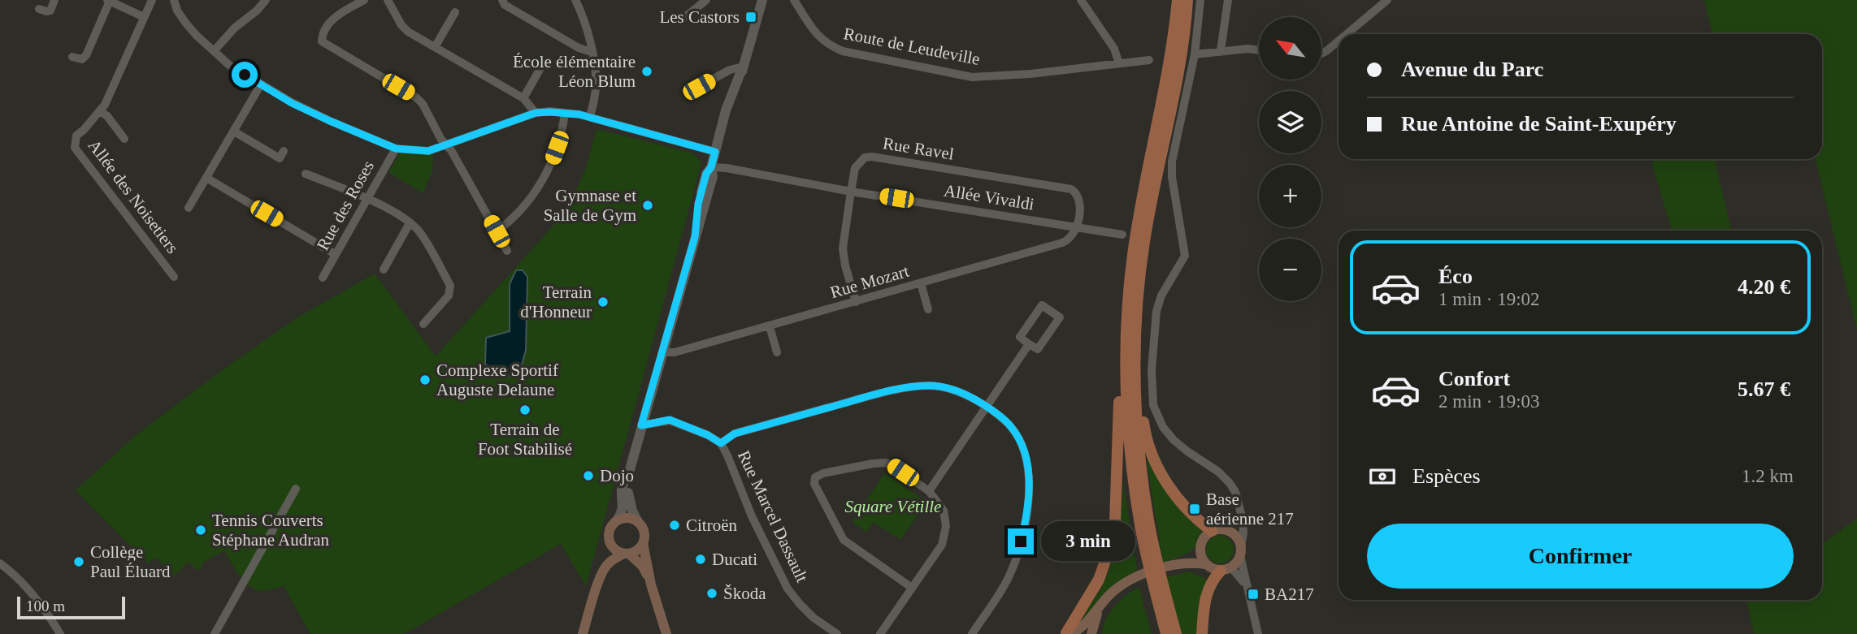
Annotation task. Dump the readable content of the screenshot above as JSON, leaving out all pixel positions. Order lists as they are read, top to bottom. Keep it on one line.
{"streets":{"street":["Route de Leudeville","Rue Ravel","Allée des Noisetiers","Allée Vivaldi","Rue des Roses","Rue Mozart","Rue Marcel Dassault"]},"crossings":[["Rue Ravel","Allée Vivaldi"],["Rue Ravel","Rue Mozart"],["Allée Vivaldi","Rue Mozart"]],"parks":["Square Vétille"],"places":{"transit":["Les Castors","Base aérienne 217","BA217"],"other":["École élémentaire Léon Blum","Gymnase et Salle de Gym","Terrain d'Honneur","Complexe Sportif Auguste Delaune","Terrain de Foot Stabilisé","Dojo","Citroën","Tennis Couverts Stéphane Audran","Ducati","Collège Paul Éluard","Škoda"]},"scale_bar":"100 m","north":"top left","page":{"map_buttons":["+","−"],"banner":["Avenue du Parc","Rue Antoine de Saint-Exupéry"],"list":[{"name":"Éco","note":"1 min · 19:02","value":"4.20 €"},{"name":"Confort","note":"2 min · 19:03","value":"5.67 €"}],"pay":["Espèces","1.2 km"],"buttons":"Confirmer","bubble":"3 min","scale":"100 m"}}
